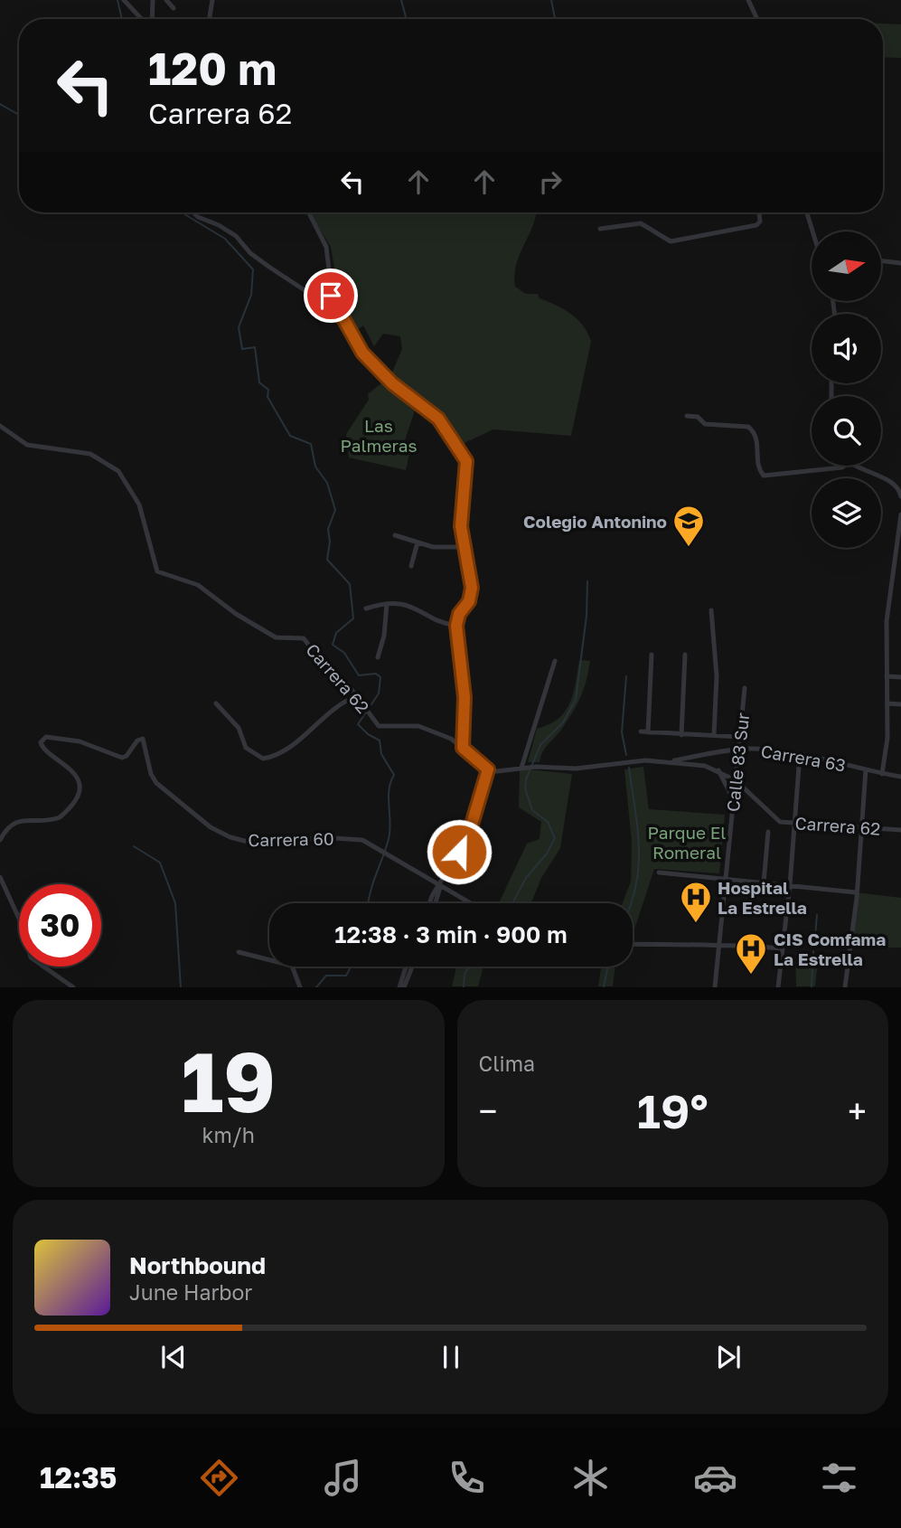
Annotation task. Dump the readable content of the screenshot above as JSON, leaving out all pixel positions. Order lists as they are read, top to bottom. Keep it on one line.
{"streets":{"street":["Carrera 62","Carrera 63","Calle 83 Sur","Carrera 60"]},"crossings":[["Carrera 62","Carrera 63"],["Carrera 62","Calle 83 Sur"],["Carrera 63","Calle 83 Sur"]],"parks":["Las Palmeras","Parque El Romeral"],"places":{"school or university":["Colegio Antonino"],"hospital":["Hospital La Estrella","CIS Comfama La Estrella"]},"north":"right","page":{"turn":["120 m","Carrera 62"],"limit":"30","trip":"12:38 · 3 min · 900 m","tile":[["19","km/h"],"Clima"],"heat":["−","19°","+"],"song":["Northbound","June Harbor"],"tabs":"12:35"}}
